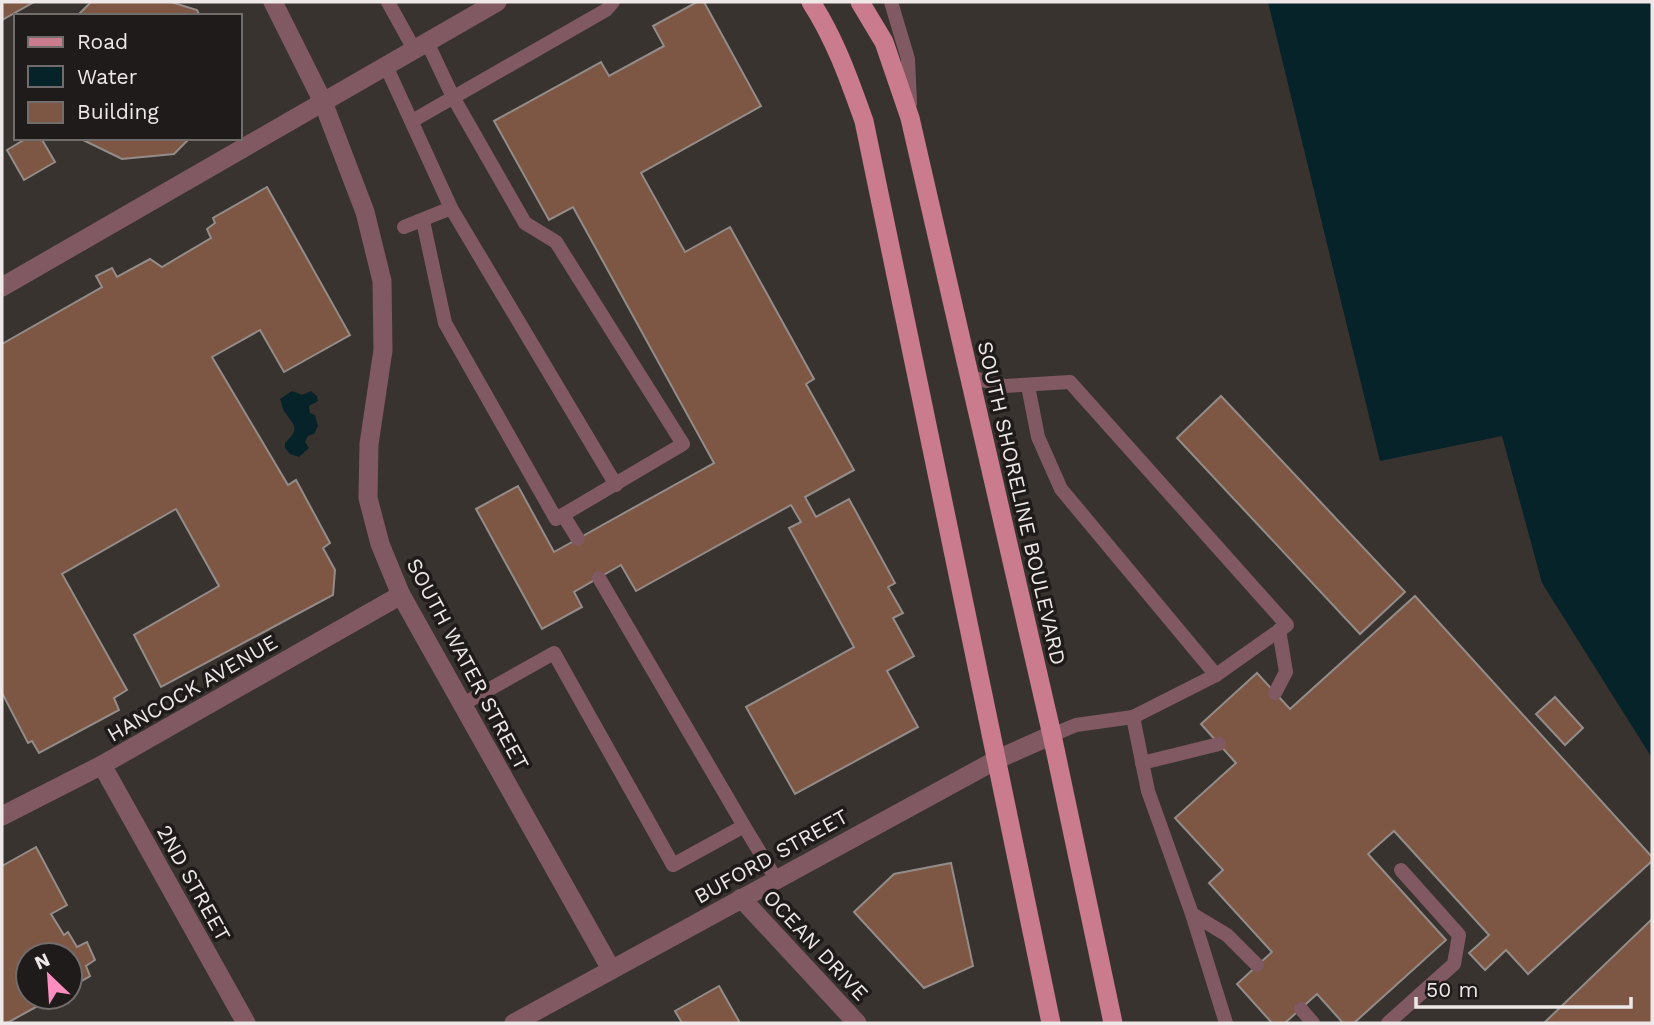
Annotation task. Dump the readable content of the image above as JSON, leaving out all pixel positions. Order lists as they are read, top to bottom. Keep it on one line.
{"streets":{"main road":["SOUTH SHORELINE BOULEVARD"],"street":["SOUTH WATER STREET","HANCOCK AVENUE","BUFORD STREET","2ND STREET","OCEAN DRIVE"]},"crossings":[["SOUTH SHORELINE BOULEVARD","BUFORD STREET"],["SOUTH WATER STREET","HANCOCK AVENUE"],["SOUTH WATER STREET","BUFORD STREET"],["HANCOCK AVENUE","2ND STREET"],["BUFORD STREET","OCEAN DRIVE"]],"legend":["Road","Water","Building"],"scale_bar":"50 m","north":"top left"}
